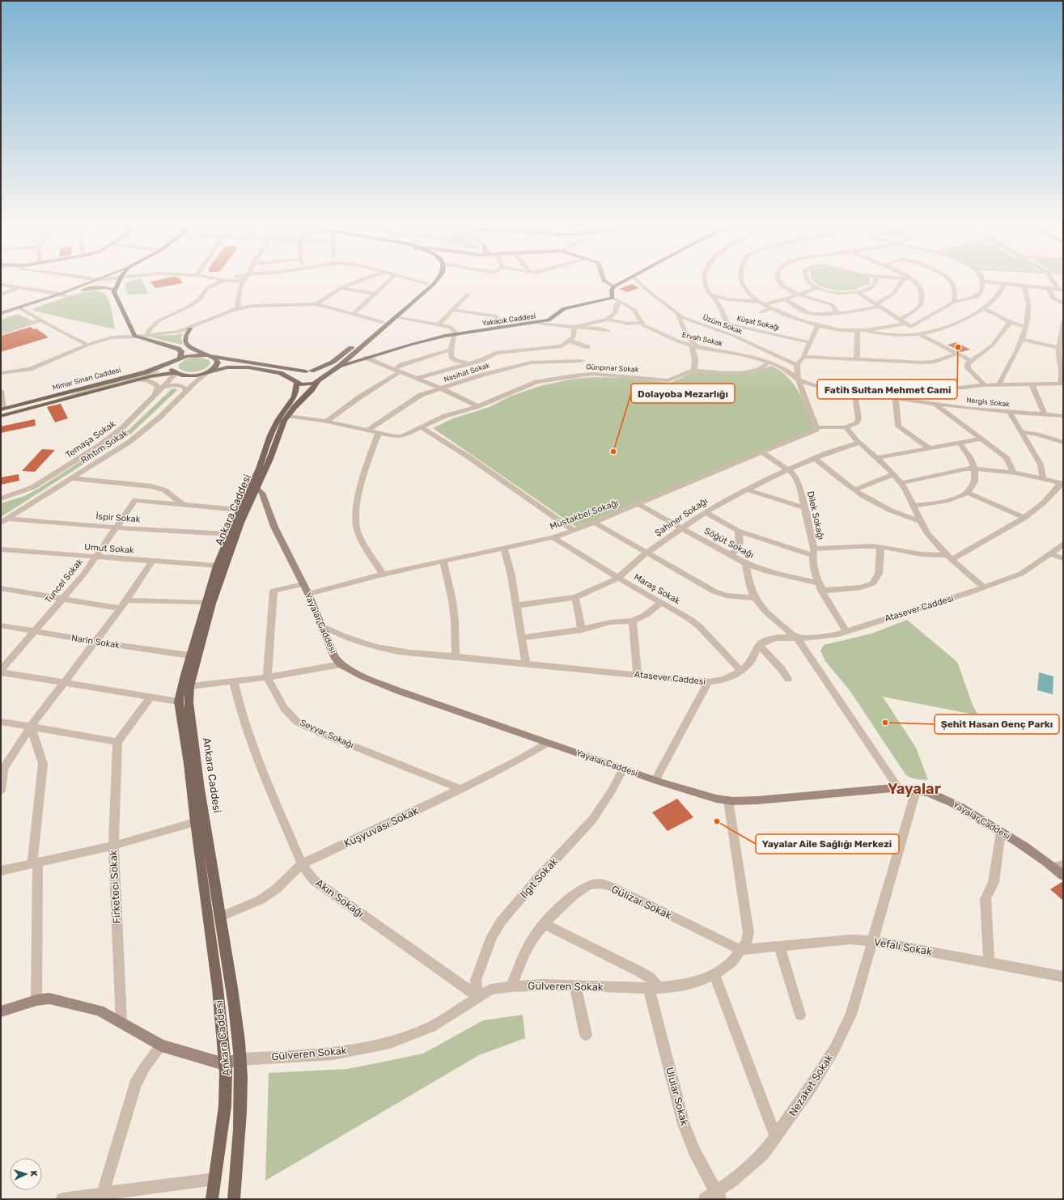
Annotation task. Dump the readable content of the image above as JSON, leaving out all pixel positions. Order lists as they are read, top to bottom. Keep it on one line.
{"streets":{"main road":["Yakacık Caddesi","Mimar Sinan Caddesi","Ankara Caddesi"],"street":["Küşat Sokağı","Üzüm Sokak","Ervah Sokak","Günpınar Sokak","Nasihat Sokak","Nergis Sokak","Temaşa Sokak","Rıhtım Sokak","Müstakbel Sokağı","Dilek Sokağı","Şahiner Sokağı","İspir Sokak","Söğüt Sokağı","Umut Sokak","Tuncel Sokak","Maraş Sokak","Atasever Caddesi","Yayalar Caddesi","Narin Sokak","Seyyar Sokağı","Kuşyuvası Sokak","Ilgıt Sokak","Firketeci Sokak","Akın Sokağı","Gülizar Sokak","Vefalı Sokak","Gülveren Sokak","Nezaket Sokak","Ulular Sokak"]},"crossings":[["Yakacık Caddesi","Ervah Sokak"],["Yakacık Caddesi","Ankara Caddesi"],["Ervah Sokak","Günpınar Sokak"],["Ervah Sokak","Nergis Sokak"],["Günpınar Sokak","Nasihat Sokak"],["Günpınar Sokak","Ankara Caddesi"],["Mimar Sinan Caddesi","Temaşa Sokak"],["Mimar Sinan Caddesi","Rıhtım Sokak"],["Rıhtım Sokak","İspir Sokak"],["Ankara Caddesi","İspir Sokak"],["Ankara Caddesi","Umut Sokak"],["Ankara Caddesi","Yayalar Caddesi"],["Ankara Caddesi","Narin Sokak"],["Ankara Caddesi","Kuşyuvası Sokak"],["Ankara Caddesi","Gülveren Sokak"],["Müstakbel Sokağı","Dilek Sokağı"],["Müstakbel Sokağı","Söğüt Sokağı"],["Müstakbel Sokağı","Maraş Sokak"],["Müstakbel Sokağı","Yayalar Caddesi"],["Dilek Sokağı","Şahiner Sokağı"],["Dilek Sokağı","Söğüt Sokağı"],["Dilek Sokağı","Atasever Caddesi"],["Şahiner Sokağı","Söğüt Sokağı"],["Şahiner Sokağı","Maraş Sokak"],["İspir Sokak","Tuncel Sokak"],["Umut Sokak","Tuncel Sokak"],["Tuncel Sokak","Narin Sokak"],["Maraş Sokak","Atasever Caddesi"],["Atasever Caddesi","Yayalar Caddesi"],["Yayalar Caddesi","Kuşyuvası Sokak"],["Yayalar Caddesi","Ilgıt Sokak"],["Yayalar Caddesi","Gülveren Sokak"],["Yayalar Caddesi","Nezaket Sokak"],["Seyyar Sokağı","Kuşyuvası Sokak"],["Kuşyuvası Sokak","Akın Sokağı"],["Ilgıt Sokak","Akın Sokağı"],["Ilgıt Sokak","Gülveren Sokak"],["Akın Sokağı","Gülveren Sokak"],["Gülizar Sokak","Vefalı Sokak"],["Gülizar Sokak","Gülveren Sokak"],["Vefalı Sokak","Gülveren Sokak"],["Vefalı Sokak","Nezaket Sokak"],["Gülveren Sokak","Ulular Sokak"],["Nezaket Sokak","Ulular Sokak"]],"districts":["Yayalar"],"places":["Fatih Sultan Mehmet Cami","Dolayoba Mezarlığı","Şehit Hasan Genç Parkı","Yayalar Aile Sağlığı Merkezi"],"north":"right"}
